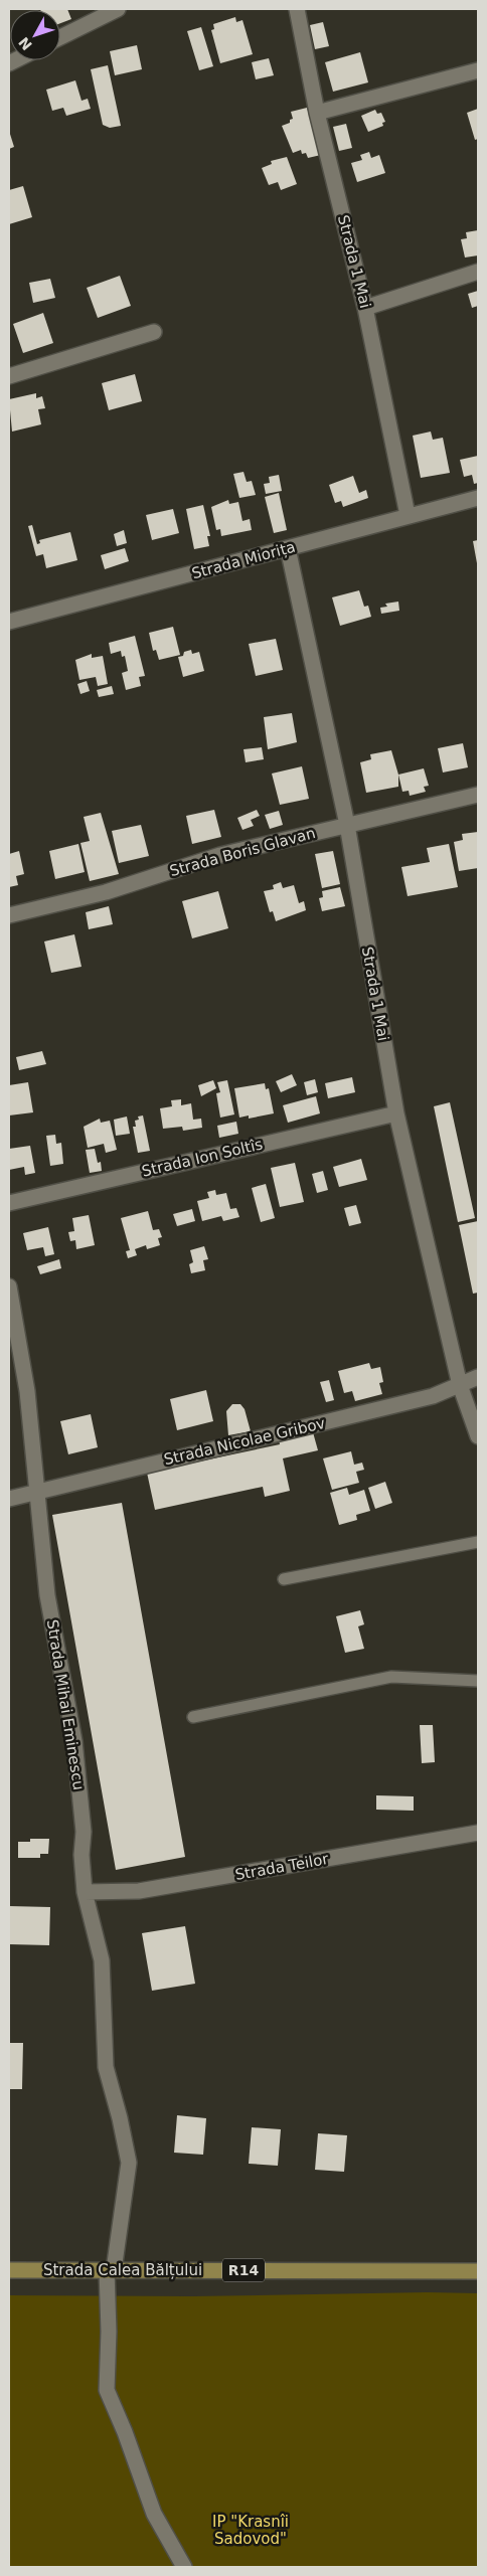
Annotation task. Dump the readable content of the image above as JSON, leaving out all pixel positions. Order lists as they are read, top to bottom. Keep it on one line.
{"streets":{"main road":["Strada Calea Bălțului","R14"],"street":["Strada 1 Mai","Strada Miorița","Strada Boris Glavan","Strada Ion Soltîs","Strada Nicolae Gribov","Strada Mihai Eminescu","Strada Teilor"]},"crossings":[["Strada 1 Mai","Strada Miorița"],["Strada 1 Mai","Strada Boris Glavan"],["Strada 1 Mai","Strada Ion Soltîs"],["Strada 1 Mai","Strada Nicolae Gribov"],["Strada Nicolae Gribov","Strada Mihai Eminescu"],["Strada Mihai Eminescu","Strada Teilor"],["Strada Mihai Eminescu","Strada Calea Bălțului"]],"parks":["IP \"Krasnîi Sadovod\""],"north":"bottom left"}
